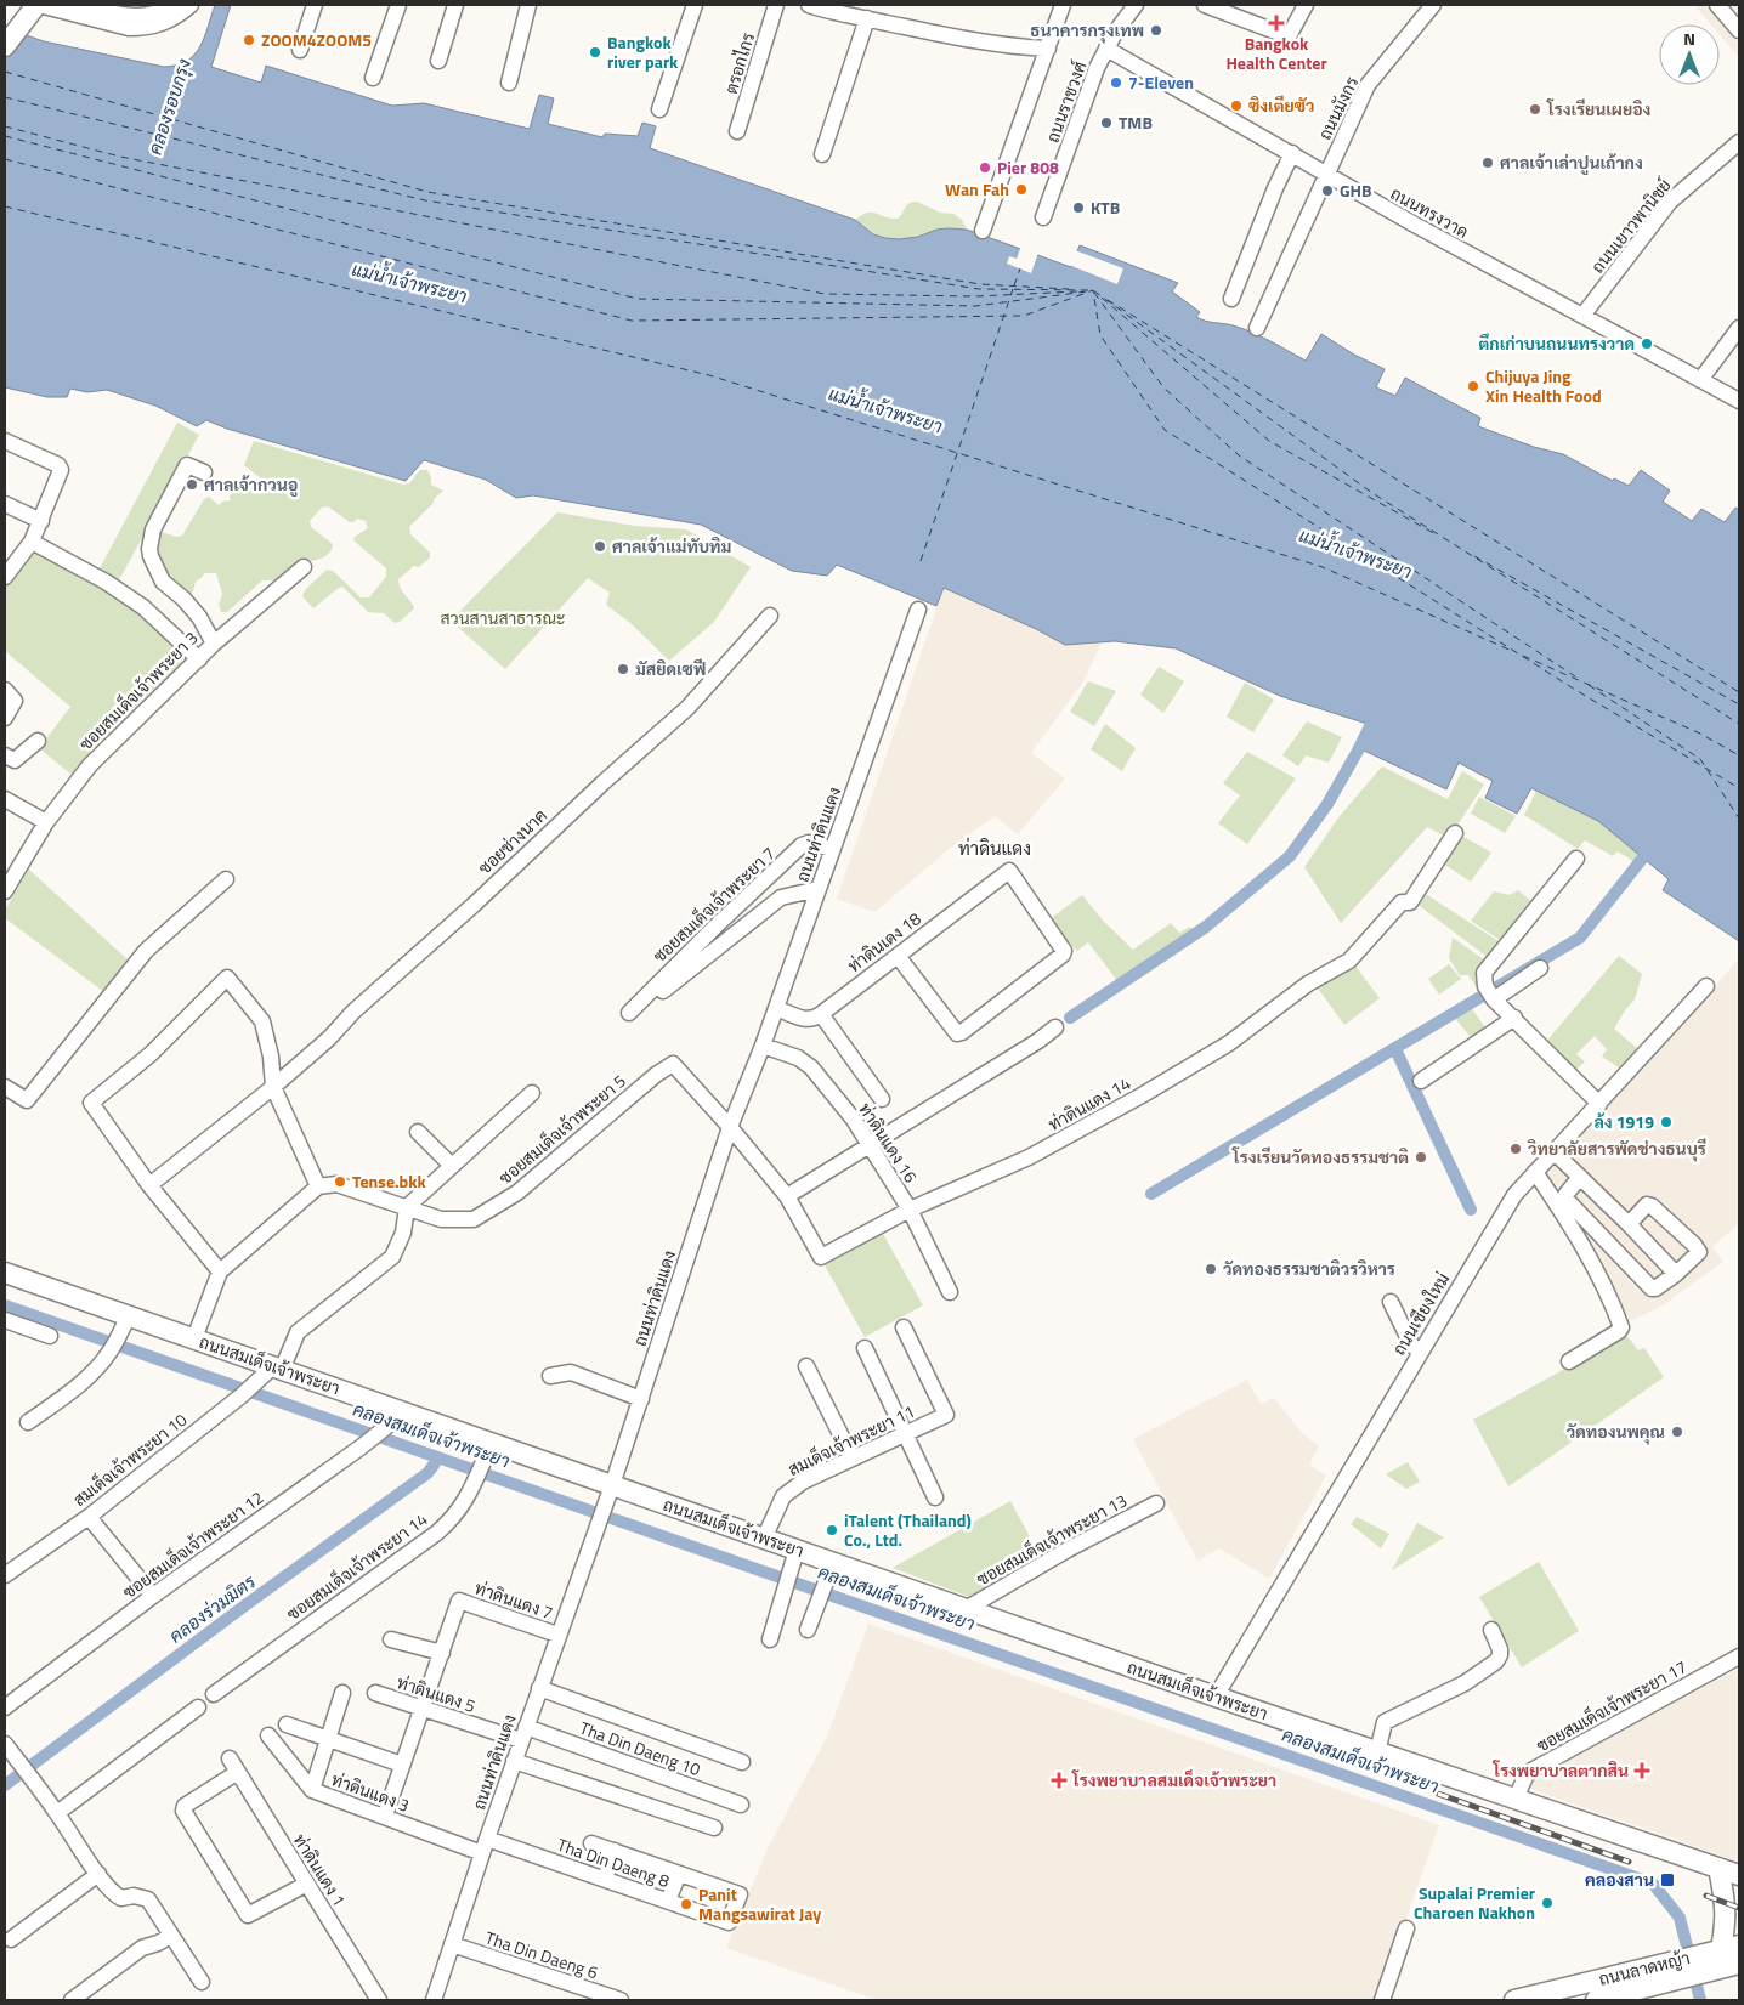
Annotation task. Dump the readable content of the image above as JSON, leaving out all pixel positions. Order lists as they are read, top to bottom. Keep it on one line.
{"streets":{"main road":["ถนนสมเด็จเจ้าพระยา","ถนนลาดหญ้า"],"street":["ตรอกไกร","ถนนราชวงศ์","ถนนมังกร","ถนนทรงวาด","ถนนเยาวพานิชย์","ซอยสมเด็จเจ้าพระยา 3","ถนนท่าดินแดง","ซอยช่างนาค","ซอยสมเด็จเจ้าพระยา 7","ท่าดินเดง 18","ท่าดินแดง 14","ซอยสมเด็จเจ้าพระยา 5","ท่าดินแดง 16","ถนนเชียงใหม่","สมเด็จเจ้าพระยา 11","สมเด็จเจ้าพระยา 10","ซอยสมเด็จเจ้าพระยา 13","ซอยสมเด็จเจ้าพระยา 12","ซอยสมเด็จเจ้าพระยา 14","ท่าดินแดง 7","ท่าดินแดง 5","ซอยสมเด็จเจ้าพระยา 17","Tha Din Daeng 10","ท่าดินแดง 3","Tha Din Daeng 8","ท่าดินแดง 1","Tha Din Daeng 6"]},"crossings":[["ถนนราชวงศ์","ถนนทรงวาด"],["ถนนมังกร","ถนนทรงวาด"],["ถนนทรงวาด","ถนนเยาวพานิชย์"],["ถนนท่าดินแดง","ซอยสมเด็จเจ้าพระยา 7"],["ถนนท่าดินแดง","ท่าดินแดง 14"],["ถนนท่าดินแดง","ท่าดินแดง 16"],["ถนนท่าดินแดง","ถนนสมเด็จเจ้าพระยา"],["ถนนท่าดินแดง","ท่าดินแดง 7"],["ถนนท่าดินแดง","ท่าดินแดง 5"],["ถนนท่าดินแดง","Tha Din Daeng 10"],["ถนนท่าดินแดง","ท่าดินแดง 3"],["ถนนท่าดินแดง","Tha Din Daeng 8"],["ถนนท่าดินแดง","Tha Din Daeng 6"],["ท่าดินแดง 14","ซอยสมเด็จเจ้าพระยา 5"],["ท่าดินแดง 14","ท่าดินแดง 16"],["ถนนเชียงใหม่","ถนนสมเด็จเจ้าพระยา"],["ถนนสมเด็จเจ้าพระยา","สมเด็จเจ้าพระยา 11"],["ถนนสมเด็จเจ้าพระยา","สมเด็จเจ้าพระยา 10"],["ถนนสมเด็จเจ้าพระยา","ซอยสมเด็จเจ้าพระยา 13"],["ถนนสมเด็จเจ้าพระยา","ซอยสมเด็จเจ้าพระยา 12"],["ถนนสมเด็จเจ้าพระยา","ซอยสมเด็จเจ้าพระยา 14"],["ถนนสมเด็จเจ้าพระยา","ซอยสมเด็จเจ้าพระยา 17"],["ท่าดินแดง 5","Tha Din Daeng 10"],["ท่าดินแดง 3","Tha Din Daeng 8"]],"districts":["ท่าดินแดง"],"water":["คลองรอบกรุง","แม่น้ำเจ้าพระยา","คลองสมเด็จเจ้าพระยา","คลองร่วมมิตร"],"parks":["สวนสานสาธารณะ"],"places":{"health":["Bangkok Health Center","โรงพยาบาลตากสิน","โรงพยาบาลสมเด็จเจ้าพระยา"],"other":["ธนาคารกรุงเทพ","ZOOM4ZOOM5","Bangkok river park","7-Eleven","ซิงเตียซัว","โรงเรียนเผยอิง","TMB","ศาลเจ้าเล่าปูนเถ้ากง","Pier 808","Wan Fah","GHB","KTB","ตึกเก่าบนถนนทรงวาด","Chijuya Jing Xin Health Food","ศาลเจ้ากวนอู","ศาลเจ้าแม่ทับทิม","มัสยิดเซฟี","ล้ง 1919","วิทยาลัยสารพัดช่างธนบุรี","โรงเรียนวัดทองธรรมชาติ","Tense.bkk","วัดทองธรรมชาติวรวิหาร","วัดทองนพคุณ","iTalent (Thailand) Co., Ltd.","Supalai Premier Charoen Nakhon","Panit Mangsawirat Jay"],"transit":["คลองสาน"]},"north":"top"}
